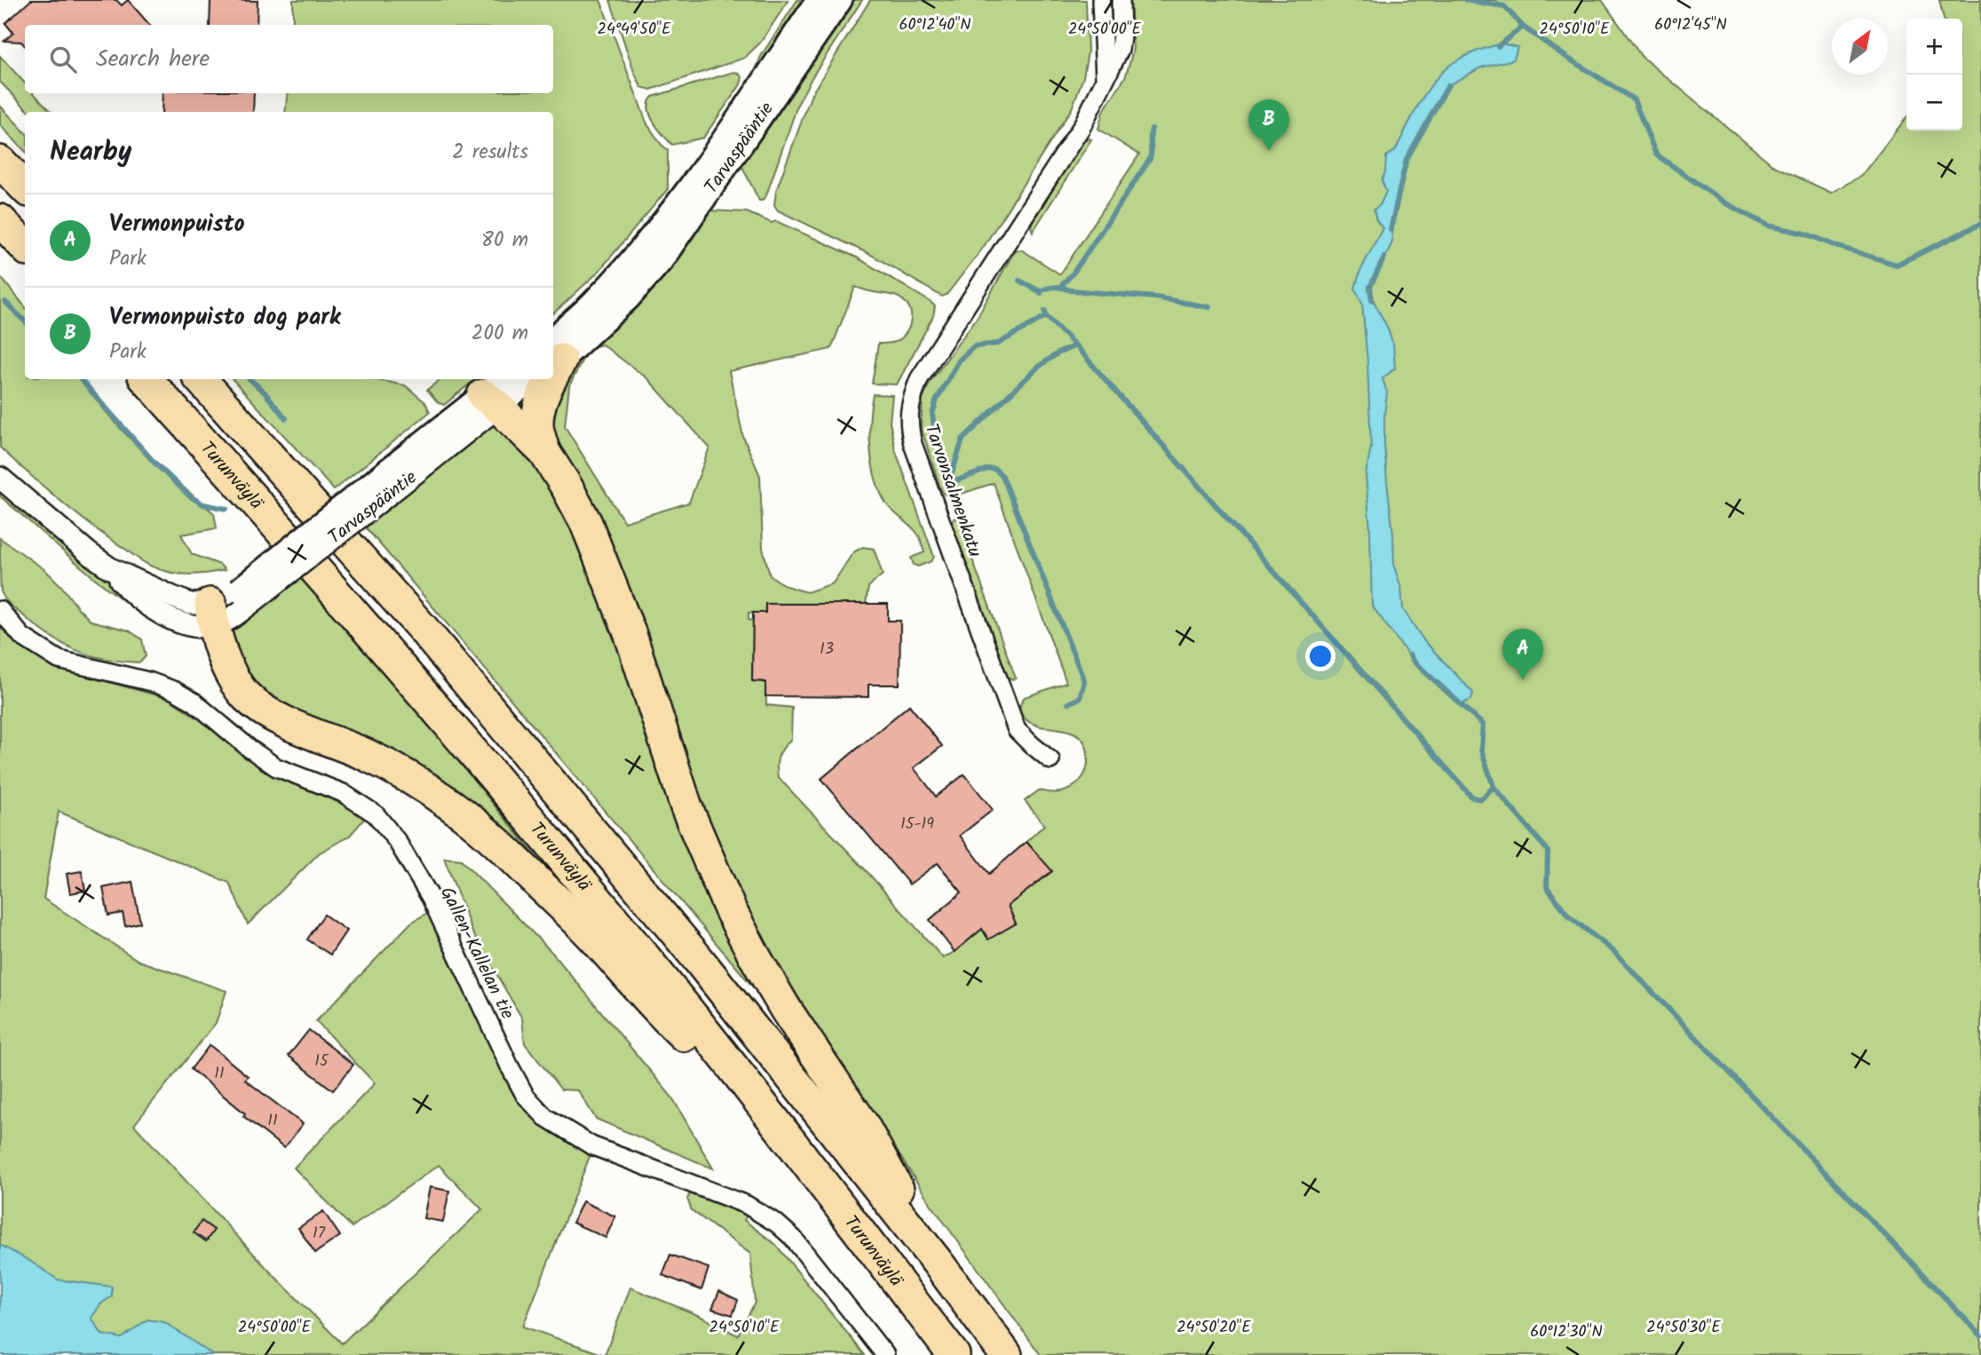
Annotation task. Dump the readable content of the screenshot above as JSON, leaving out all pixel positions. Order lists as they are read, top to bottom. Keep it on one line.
{"streets":{"highway":["Turunväylä"],"main road":["Tarvaspääntie"],"street":["Tarvonsalmenkatu","Gallen-Kallelan tie"]},"house_numbers":["13","15-19","15","11","11","17"],"north":"top right","page":{"map_buttons":["+","−"],"search":"Search here","pins":["B","A"],"heading":["Nearby","2 results"],"list":[{"mark":"A","name":"Vermonpuisto","note":"Park","value":"80 m"},{"mark":"B","name":"Vermonpuisto dog park","note":"Park","value":"200 m"}]},"coordinates":["60°12'40\"N","60°12'45\"N","24°49'50\"E","24°50'00\"E","24°50'10\"E","24°50'20\"E","24°50'30\"E","60°12'30\"N"]}
